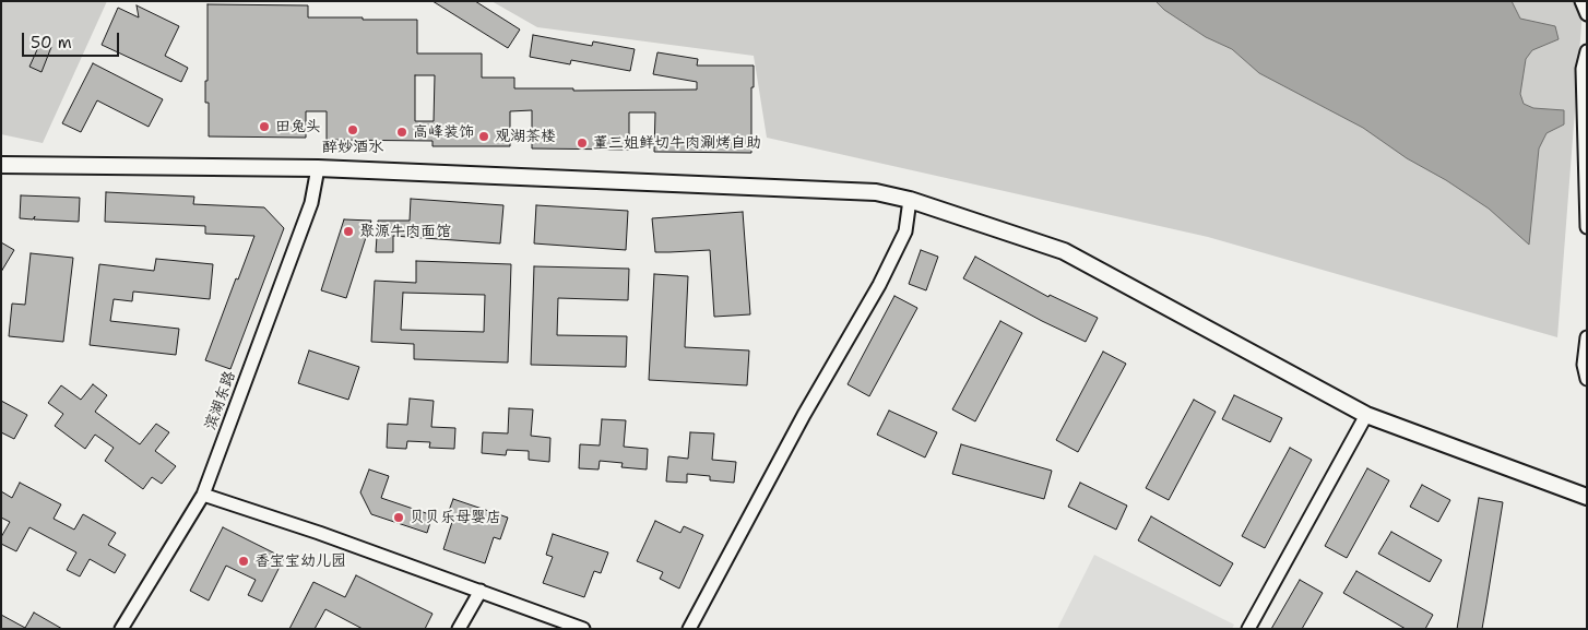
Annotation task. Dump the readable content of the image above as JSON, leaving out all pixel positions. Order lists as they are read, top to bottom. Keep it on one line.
{"streets":{"street":["滨湖东路"]},"places":["田兔头","醉妙酒水","高峰装饰","观湖茶楼","董三姐鲜切牛肉涮烤自助","聚源牛肉面馆","贝贝乐母婴店","香宝宝幼儿园"],"scale_bar":"50 m"}
